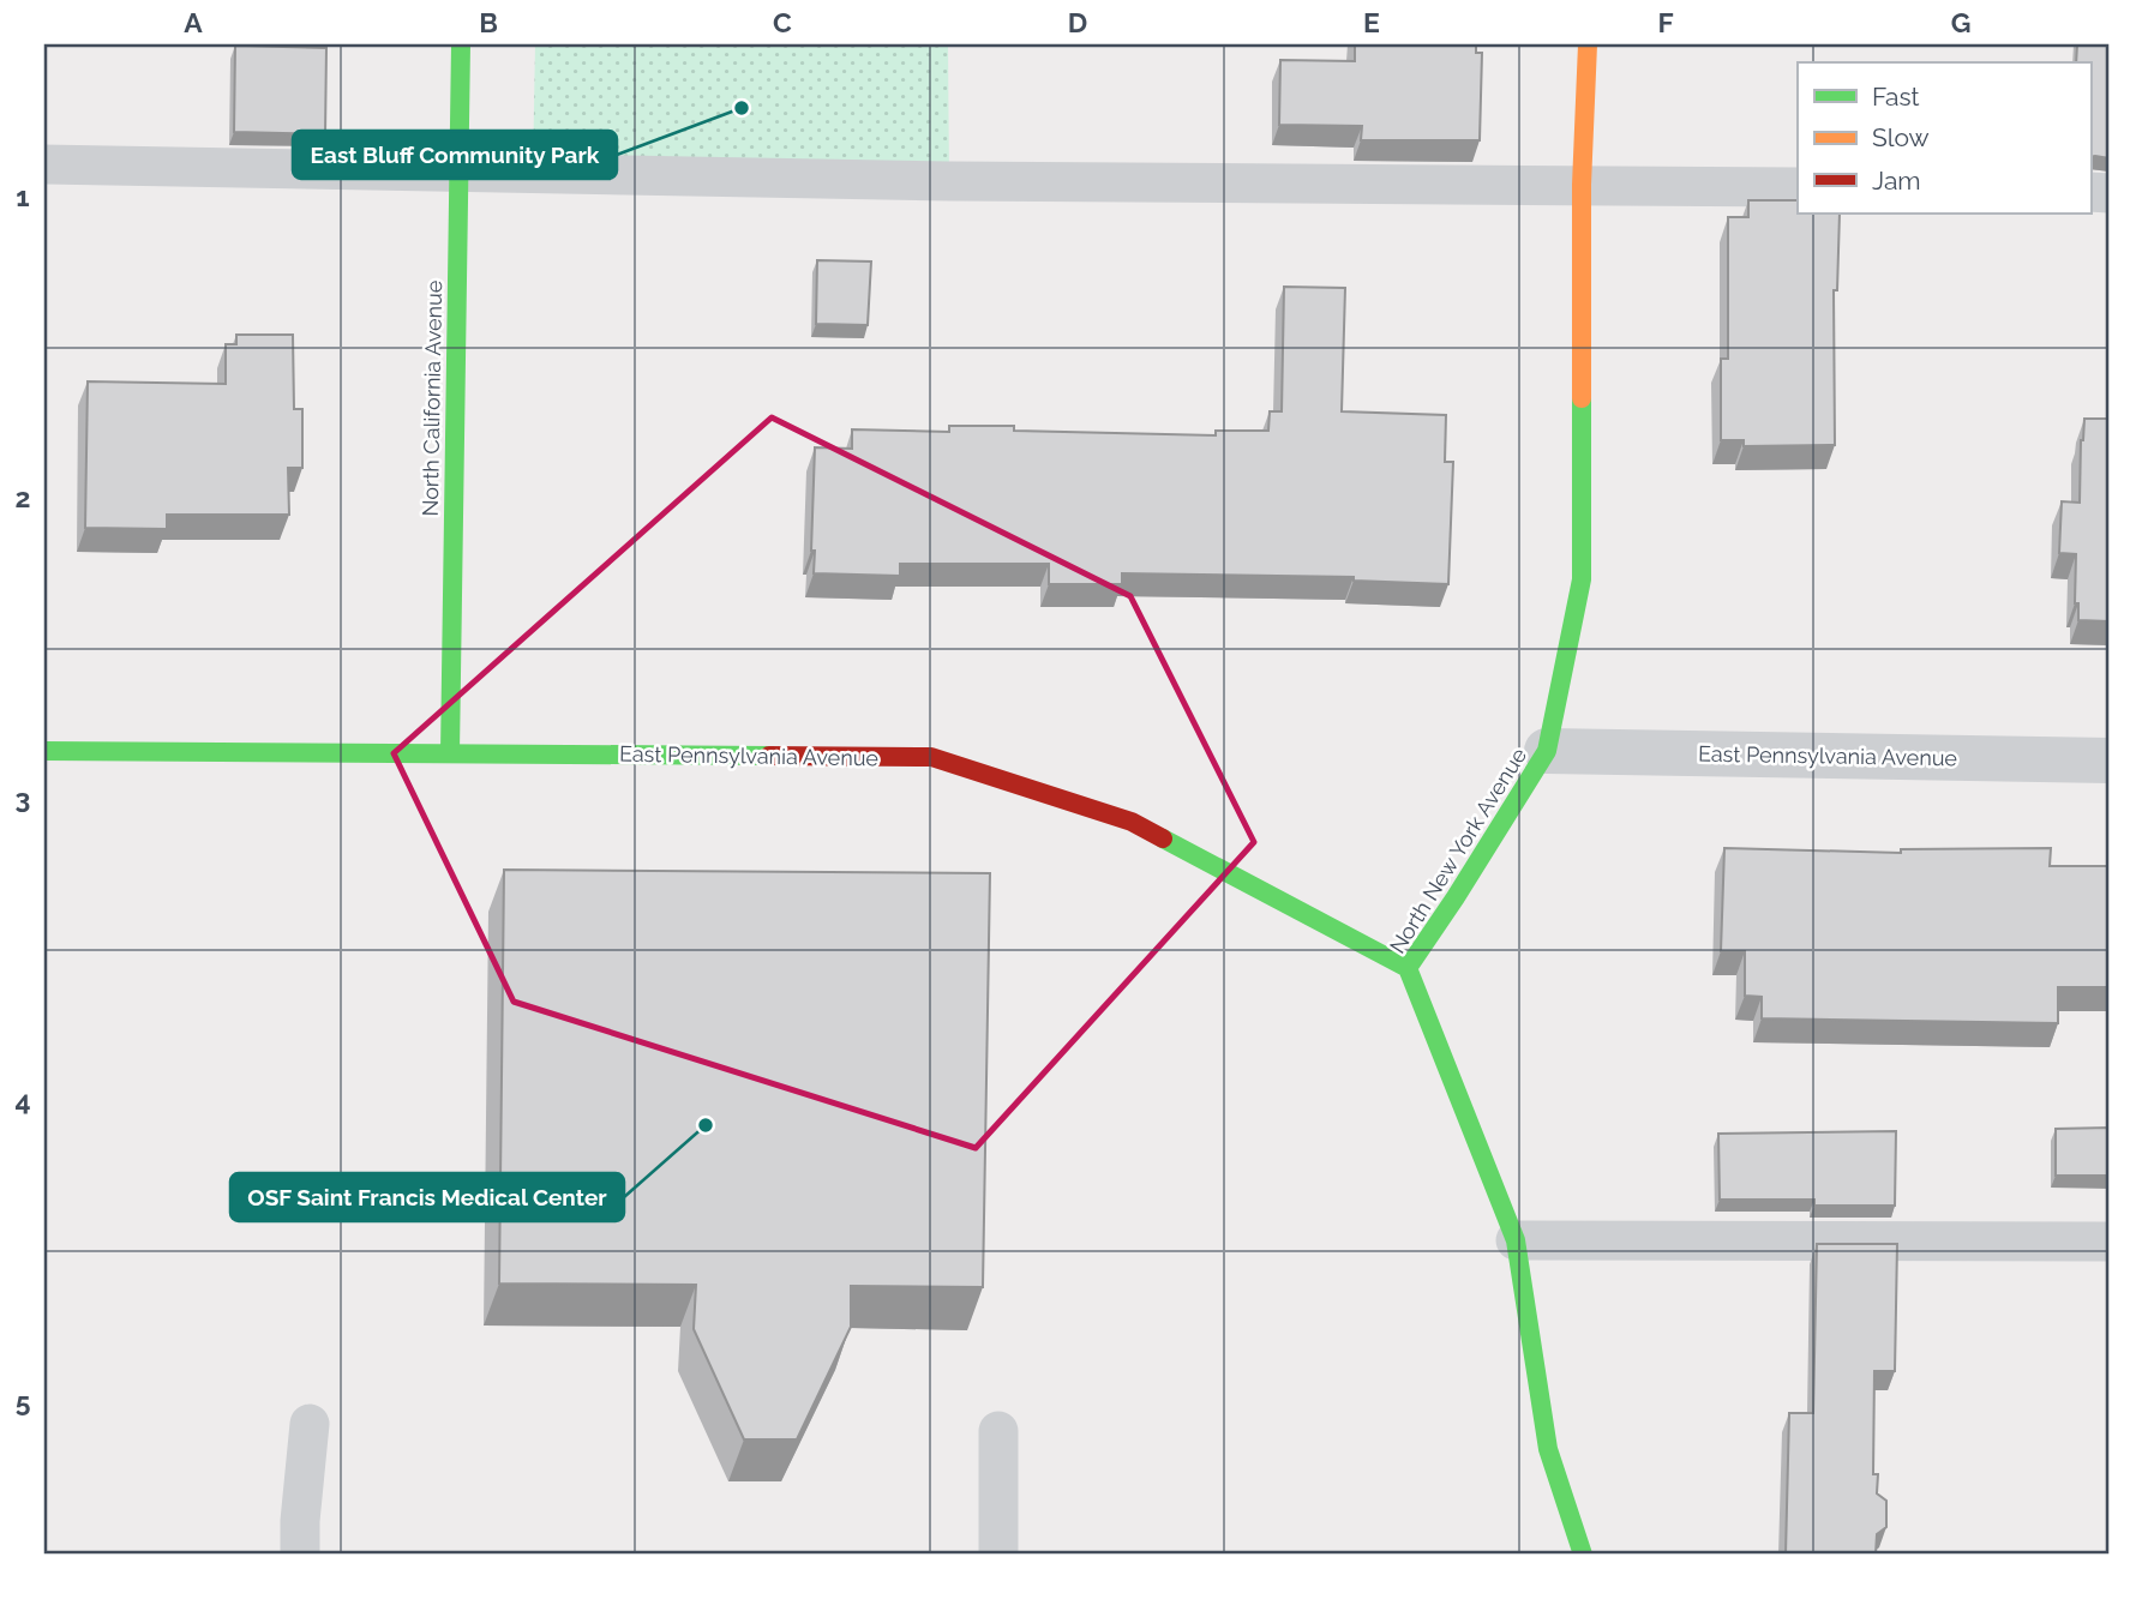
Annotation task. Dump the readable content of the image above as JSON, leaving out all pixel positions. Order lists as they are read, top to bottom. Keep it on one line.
{"streets":{"street":["North California Avenue","East Pennsylvania Avenue","North New York Avenue"]},"crossings":[["North California Avenue","East Pennsylvania Avenue"],["East Pennsylvania Avenue","North New York Avenue"]],"places":["East Bluff Community Park","OSF Saint Francis Medical Center"],"legend":["Fast","Slow","Jam"],"grid":{"columns":["A","B","C","D","E","F","G"],"rows":["1","2","3","4","5"]}}
